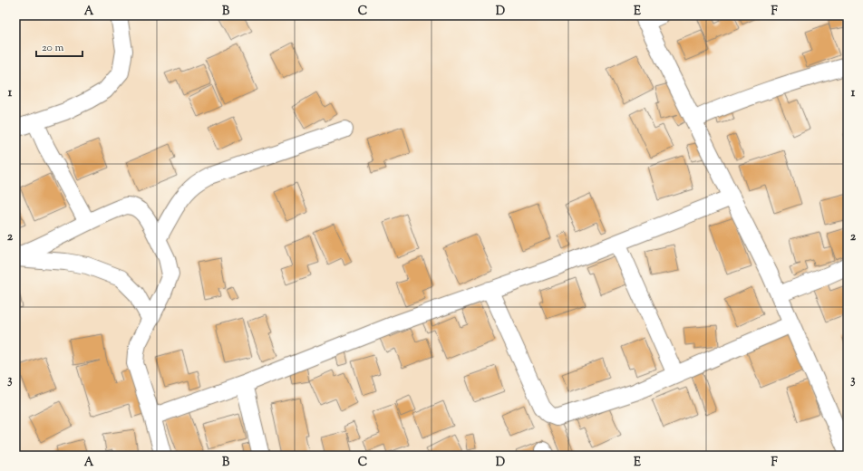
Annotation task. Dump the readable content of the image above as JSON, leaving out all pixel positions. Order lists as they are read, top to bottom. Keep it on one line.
{"scale_bar":"20 m","grid":{"columns":["A","B","C","D","E","F"],"rows":["1","2","3"]}}
